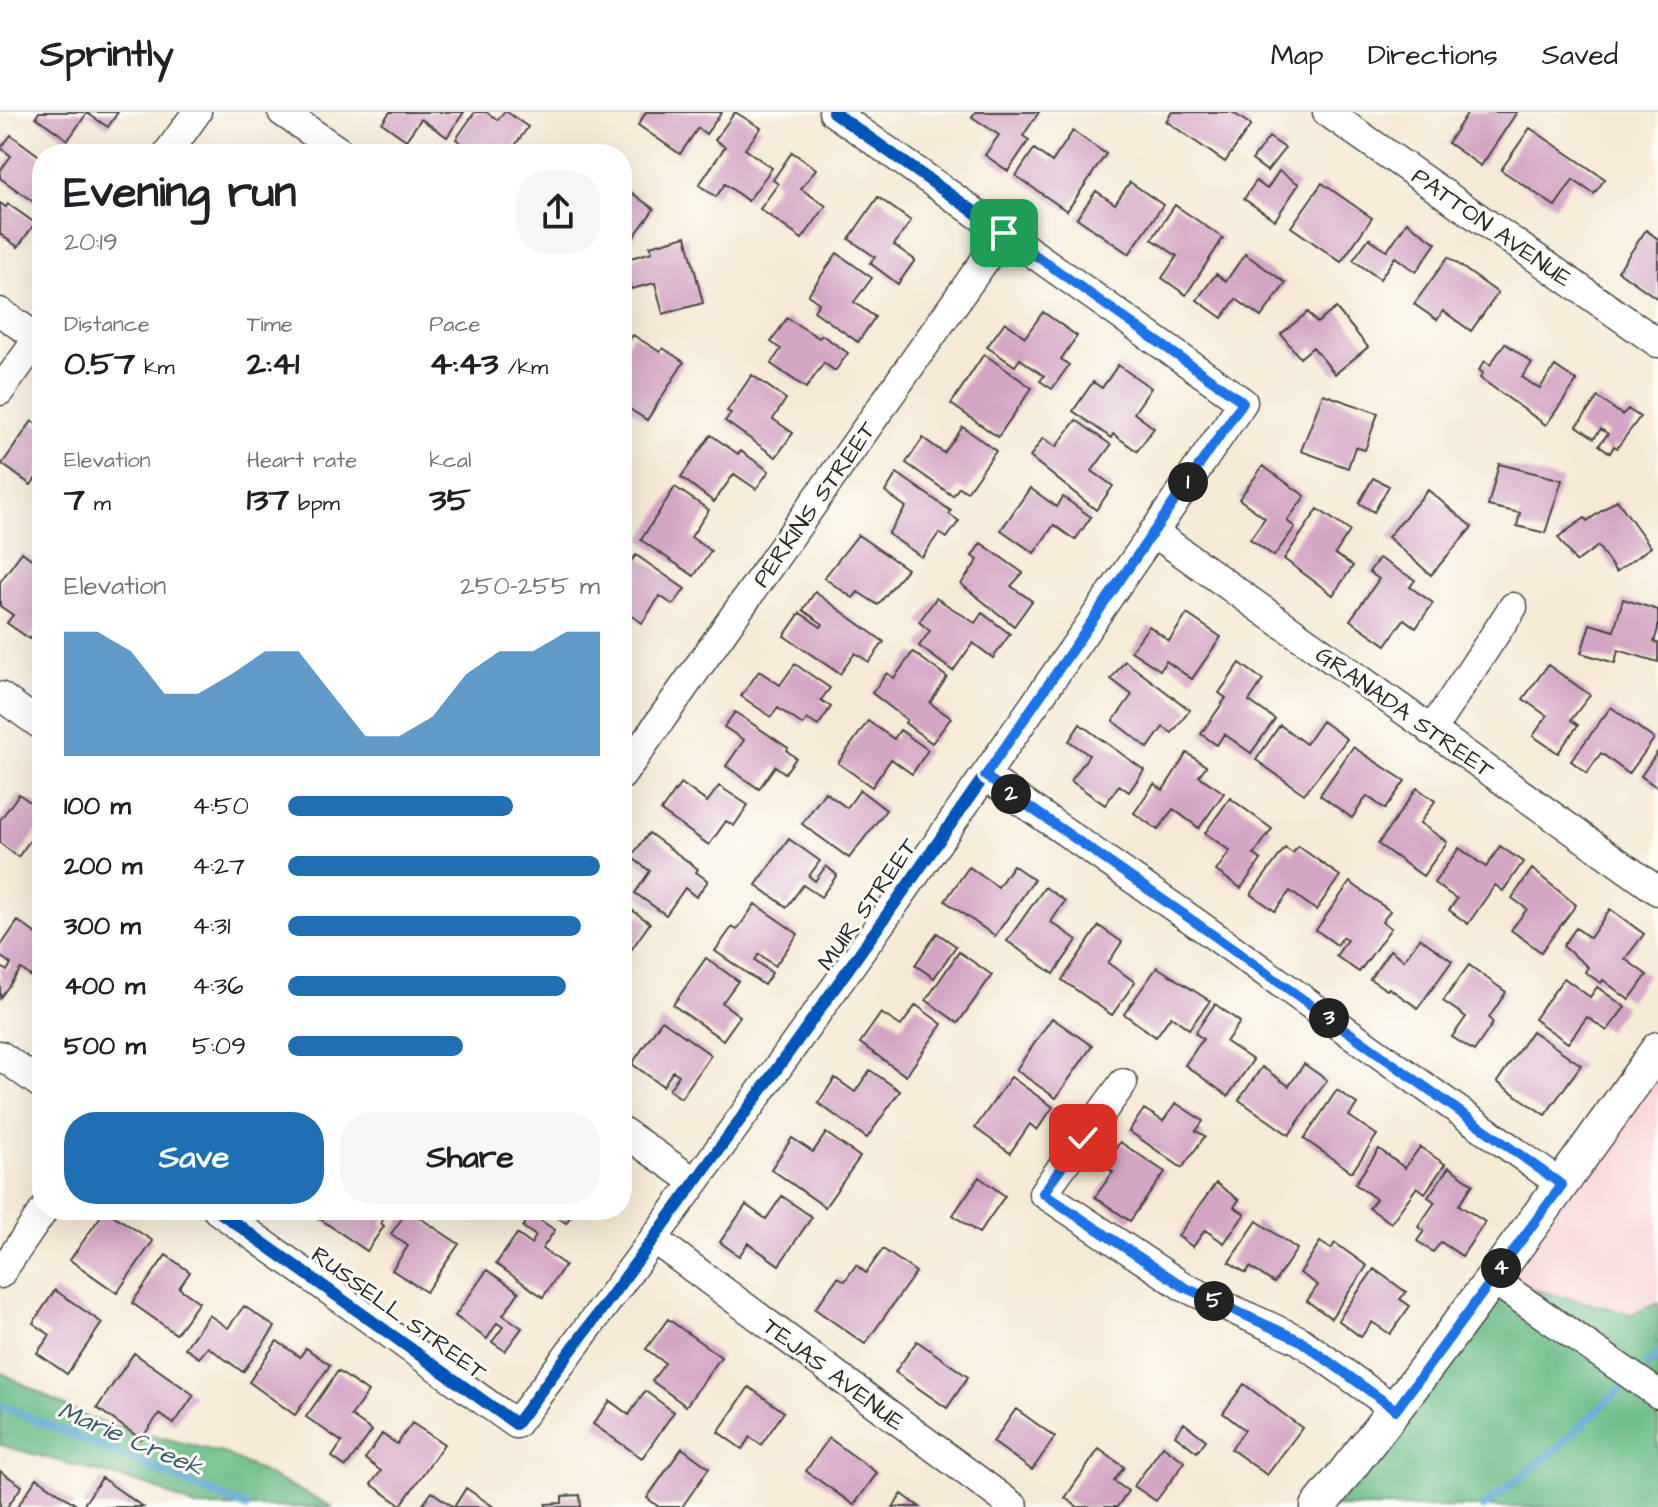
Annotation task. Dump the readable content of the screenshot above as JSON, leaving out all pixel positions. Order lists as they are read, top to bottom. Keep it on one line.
{"streets":{"street":["PATTON AVENUE","PERKINS STREET","GRANADA STREET","MUIR STREET","RUSSELL STREET","TEJAS AVENUE"]},"crossings":[["PERKINS STREET","MUIR STREET"],["GRANADA STREET","MUIR STREET"],["MUIR STREET","RUSSELL STREET"],["MUIR STREET","TEJAS AVENUE"]],"water":["Marie Creek"],"page":{"header":"Sprintly","nav":["Map","Directions","Saved"],"heading":["Evening run","20:19"],"stats":[["Distance","0.57 km"],["Time","2:41"],["Pace","4:43 /km"],["Elevation","7 m"],["Heart rate","137 bpm"],["kcal","35"]],"pins":["1","2","3","4","5"],"chart":["Elevation","250–255 m"],"list":[{"name":"100 m","note":"4:50"},{"name":"200 m","note":"4:27"},{"name":"300 m","note":"4:31"},{"name":"400 m","note":"4:36"},{"name":"500 m","note":"5:09"}],"buttons":["Save","Share"]}}
